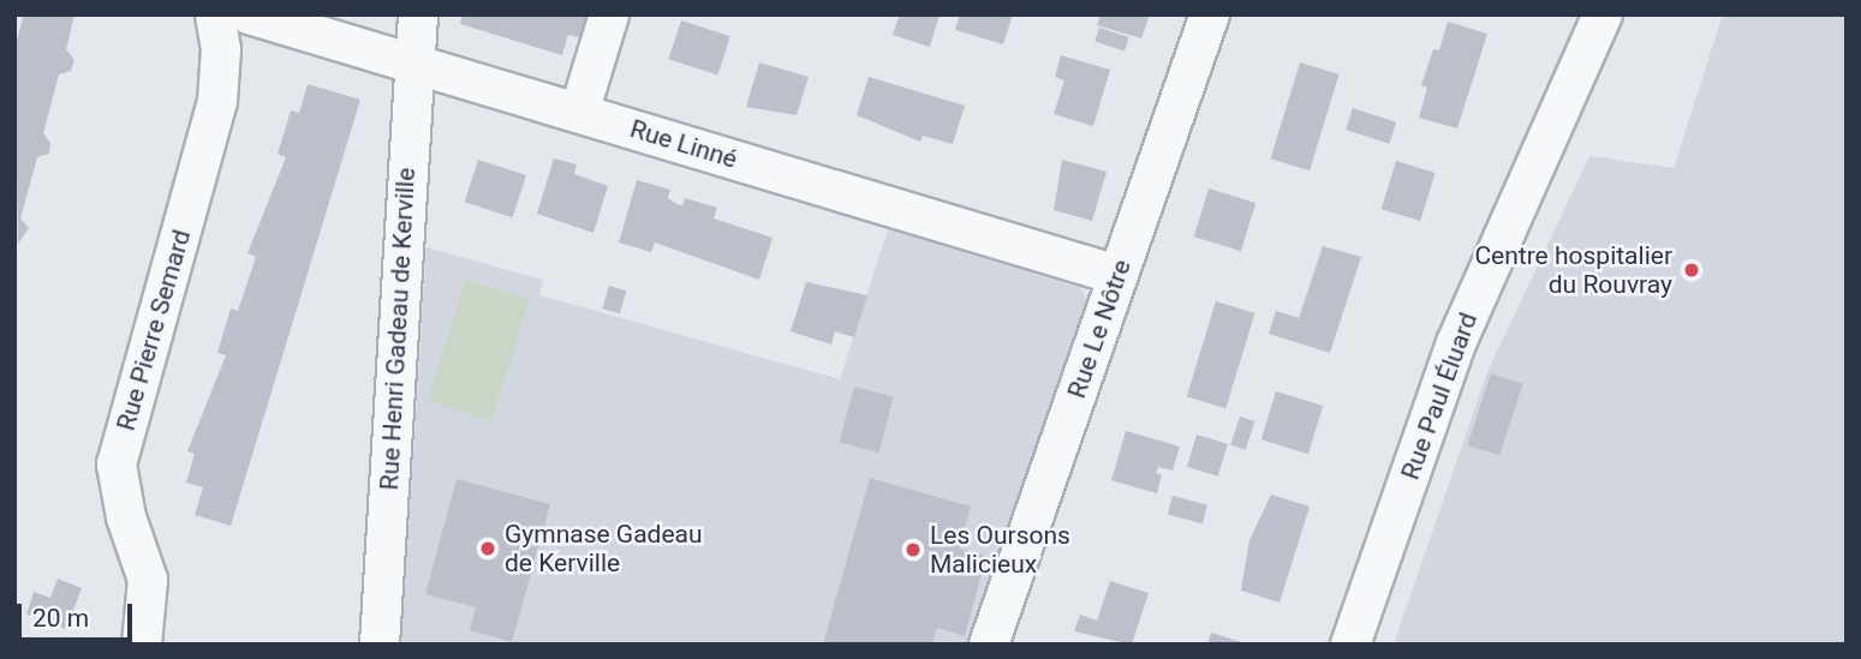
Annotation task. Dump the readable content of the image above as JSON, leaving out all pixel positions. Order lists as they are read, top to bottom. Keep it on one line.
{"streets":{"street":["Rue Linné","Rue Henri Gadeau de Kerville","Rue Le Nôtre","Rue Pierre Semard","Rue Paul Éluard"]},"crossings":[["Rue Linné","Rue Henri Gadeau de Kerville"],["Rue Linné","Rue Le Nôtre"]],"places":["Centre hospitalier du Rouvray","Gymnase Gadeau de Kerville","Les Oursons Malicieux"],"scale_bar":"20 m"}
